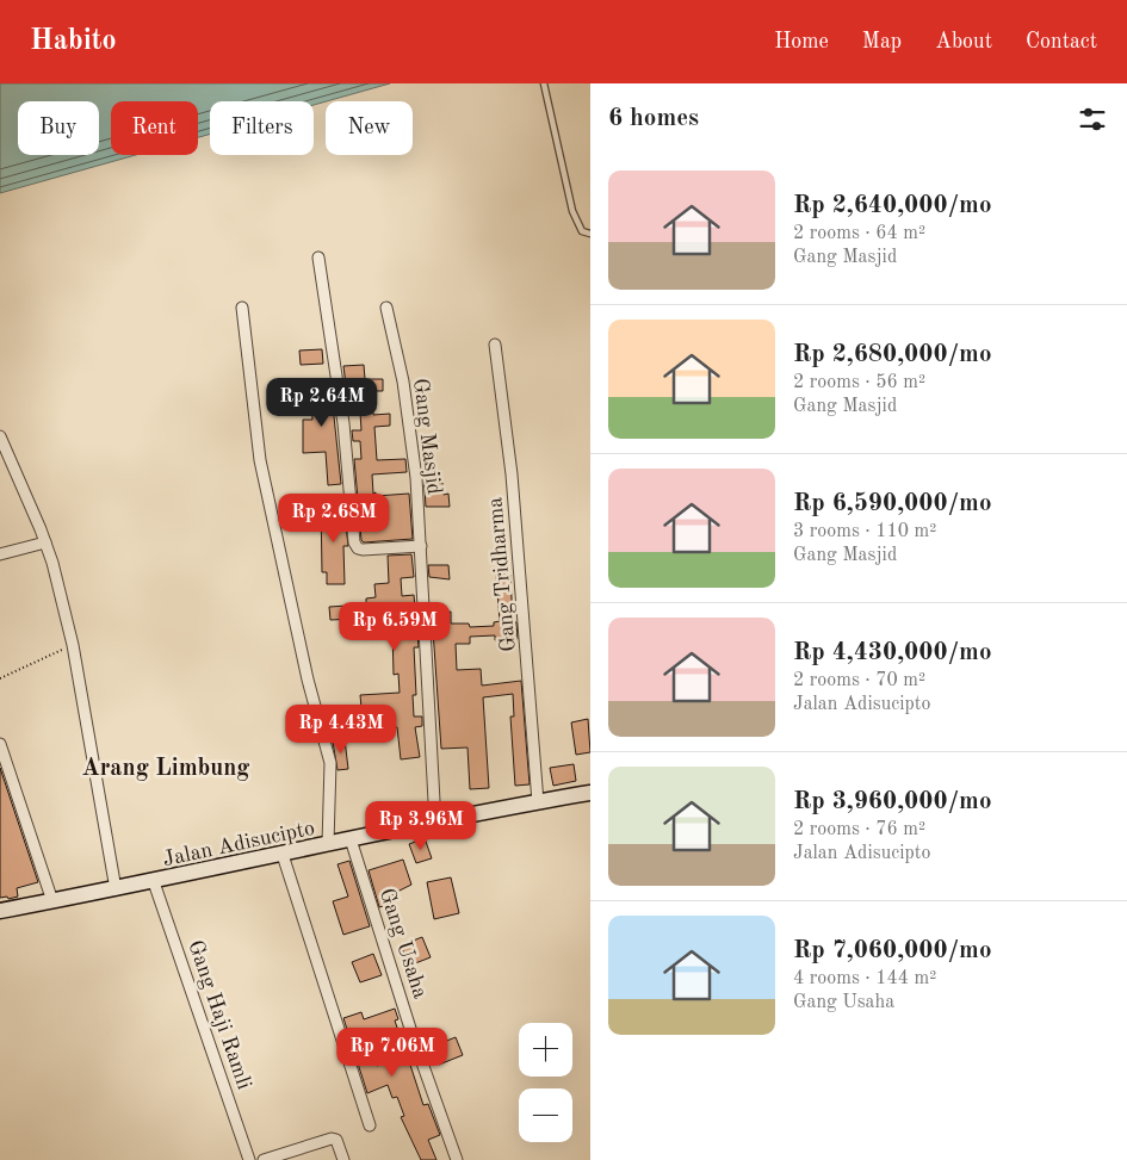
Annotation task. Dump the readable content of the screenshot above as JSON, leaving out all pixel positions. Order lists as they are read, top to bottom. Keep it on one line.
{"streets":{"main road":["Jalan Adisucipto"],"street":["Gang Masjid","Gang Tridharma","Gang Usaha","Gang Haji Ramli"]},"crossings":[["Gang Masjid","Jalan Adisucipto"],["Gang Tridharma","Jalan Adisucipto"],["Jalan Adisucipto","Gang Usaha"],["Jalan Adisucipto","Gang Haji Ramli"]],"districts":["Arang Limbung"],"page":{"header":"Habito","nav":["Home","Map","About","Contact"],"heading":"6 homes","chip":["Buy","Rent","Filters","New"],"list":[{"name":"Rp 2,640,000/mo","note":"2 rooms · 64 m² · Gang Masjid"},{"name":"Rp 2,680,000/mo","note":"2 rooms · 56 m² · Gang Masjid"},{"name":"Rp 6,590,000/mo","note":"3 rooms · 110 m² · Gang Masjid"},{"name":"Rp 4,430,000/mo","note":"2 rooms · 70 m² · Jalan Adisucipto"},{"name":"Rp 3,960,000/mo","note":"2 rooms · 76 m² · Jalan Adisucipto"},{"name":"Rp 7,060,000/mo","note":"4 rooms · 144 m² · Gang Usaha"}],"price":["Rp 2.64M","Rp 2.68M","Rp 6.59M","Rp 4.43M","Rp 3.96M","Rp 7.06M"],"map_buttons":["+","−"]}}
